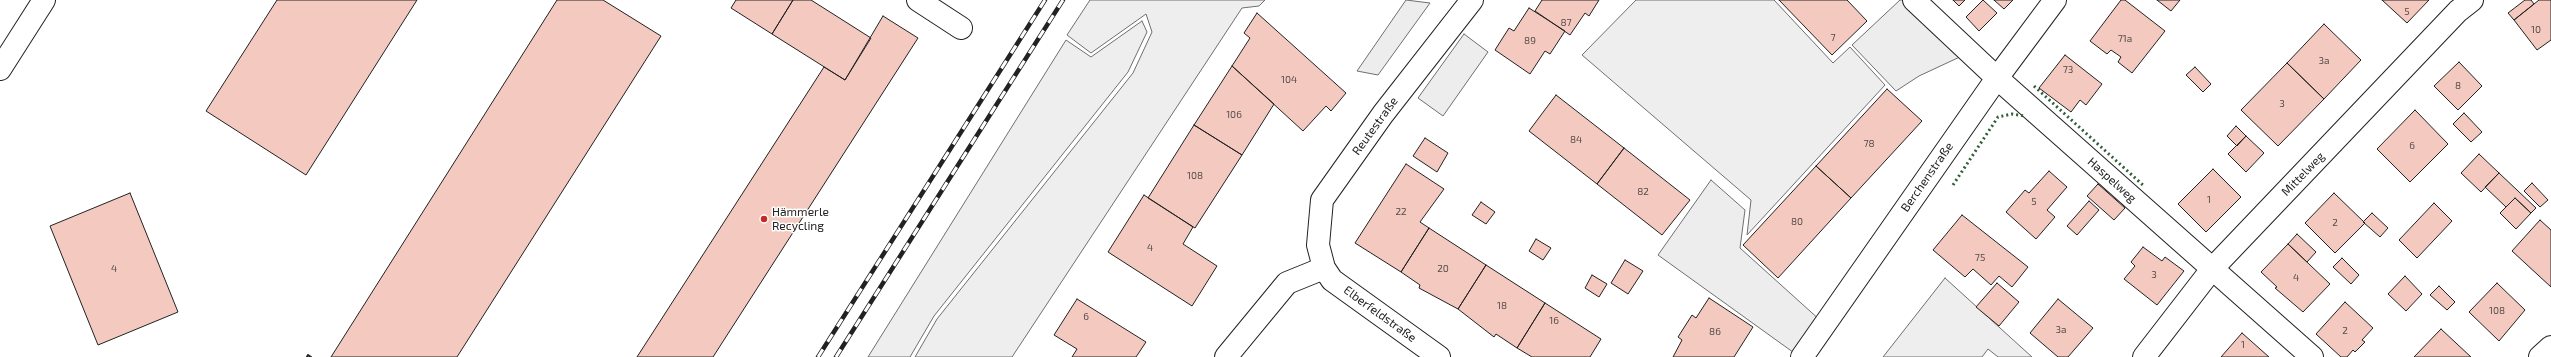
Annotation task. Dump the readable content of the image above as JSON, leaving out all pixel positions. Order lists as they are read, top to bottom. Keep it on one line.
{"streets":{"street":["Reutestraße","Mittelweg","Berchenstraße","Haspelweg","Elberfeldstraße"]},"crossings":[["Reutestraße","Elberfeldstraße"],["Mittelweg","Haspelweg"],["Berchenstraße","Haspelweg"]],"places":["Hämmerle Recycling"],"house_numbers":["5","87","10","7","71a","89","3a","73","104","8","3","106","84","78","6","108","82","1","5","22","80","2","4","75","4","20","3","4","18","108","6","16","3a","2","86","1"]}
